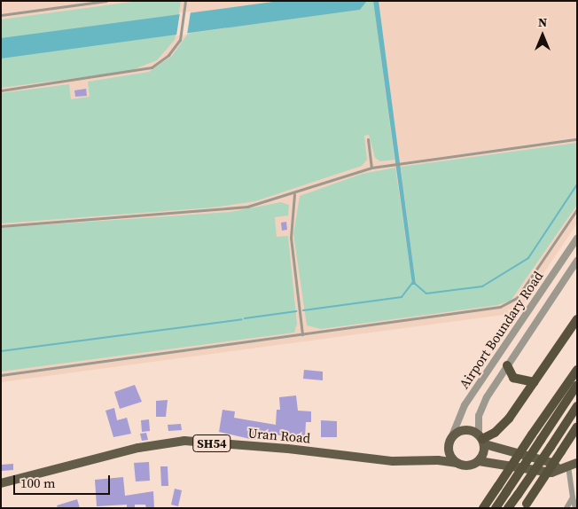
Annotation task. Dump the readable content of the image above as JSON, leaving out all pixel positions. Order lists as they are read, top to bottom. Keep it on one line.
{"streets":{"main road":["Uran Road","SH54"],"street":["Airport Boundary Road"]},"crossings":[["Airport Boundary Road","Uran Road"]],"scale_bar":"100 m","north":"top"}
